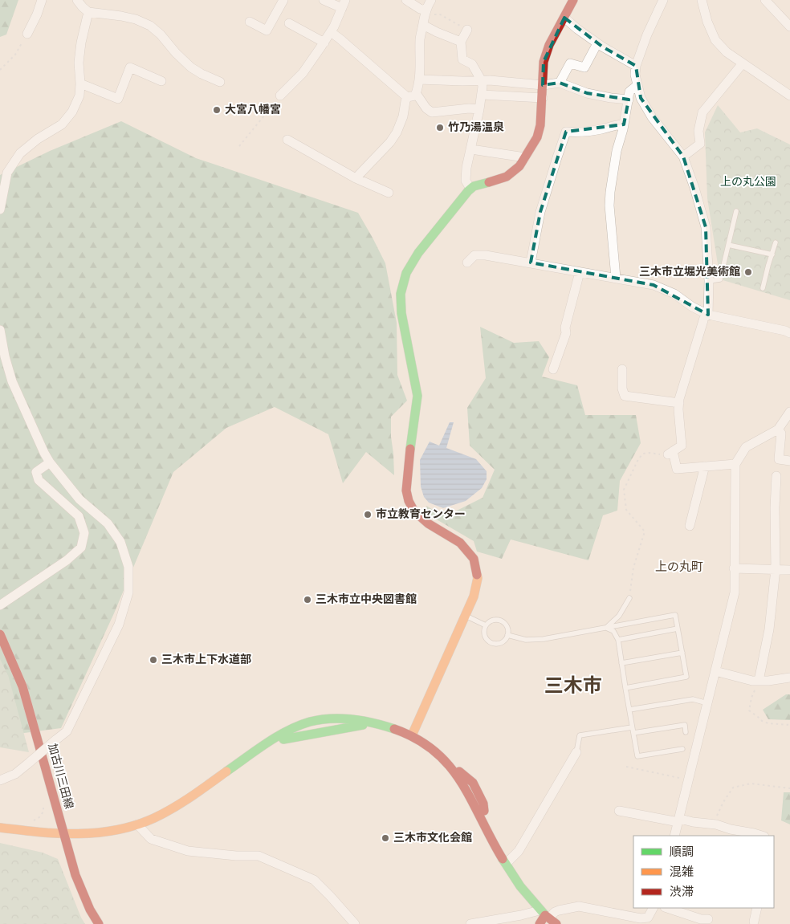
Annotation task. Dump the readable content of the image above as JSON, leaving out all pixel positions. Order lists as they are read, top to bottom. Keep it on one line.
{"streets":{"street":["加古川三田線"]},"districts":["上の丸町","三木市"],"parks":["上の丸公園"],"places":["大宮八幡宮","竹乃湯温泉","三木市立堀光美術館","市立教育センター","三木市立中央図書館","三木市上下水道部","三木市文化会館"],"legend":["順調","混雑","渋滞"]}
